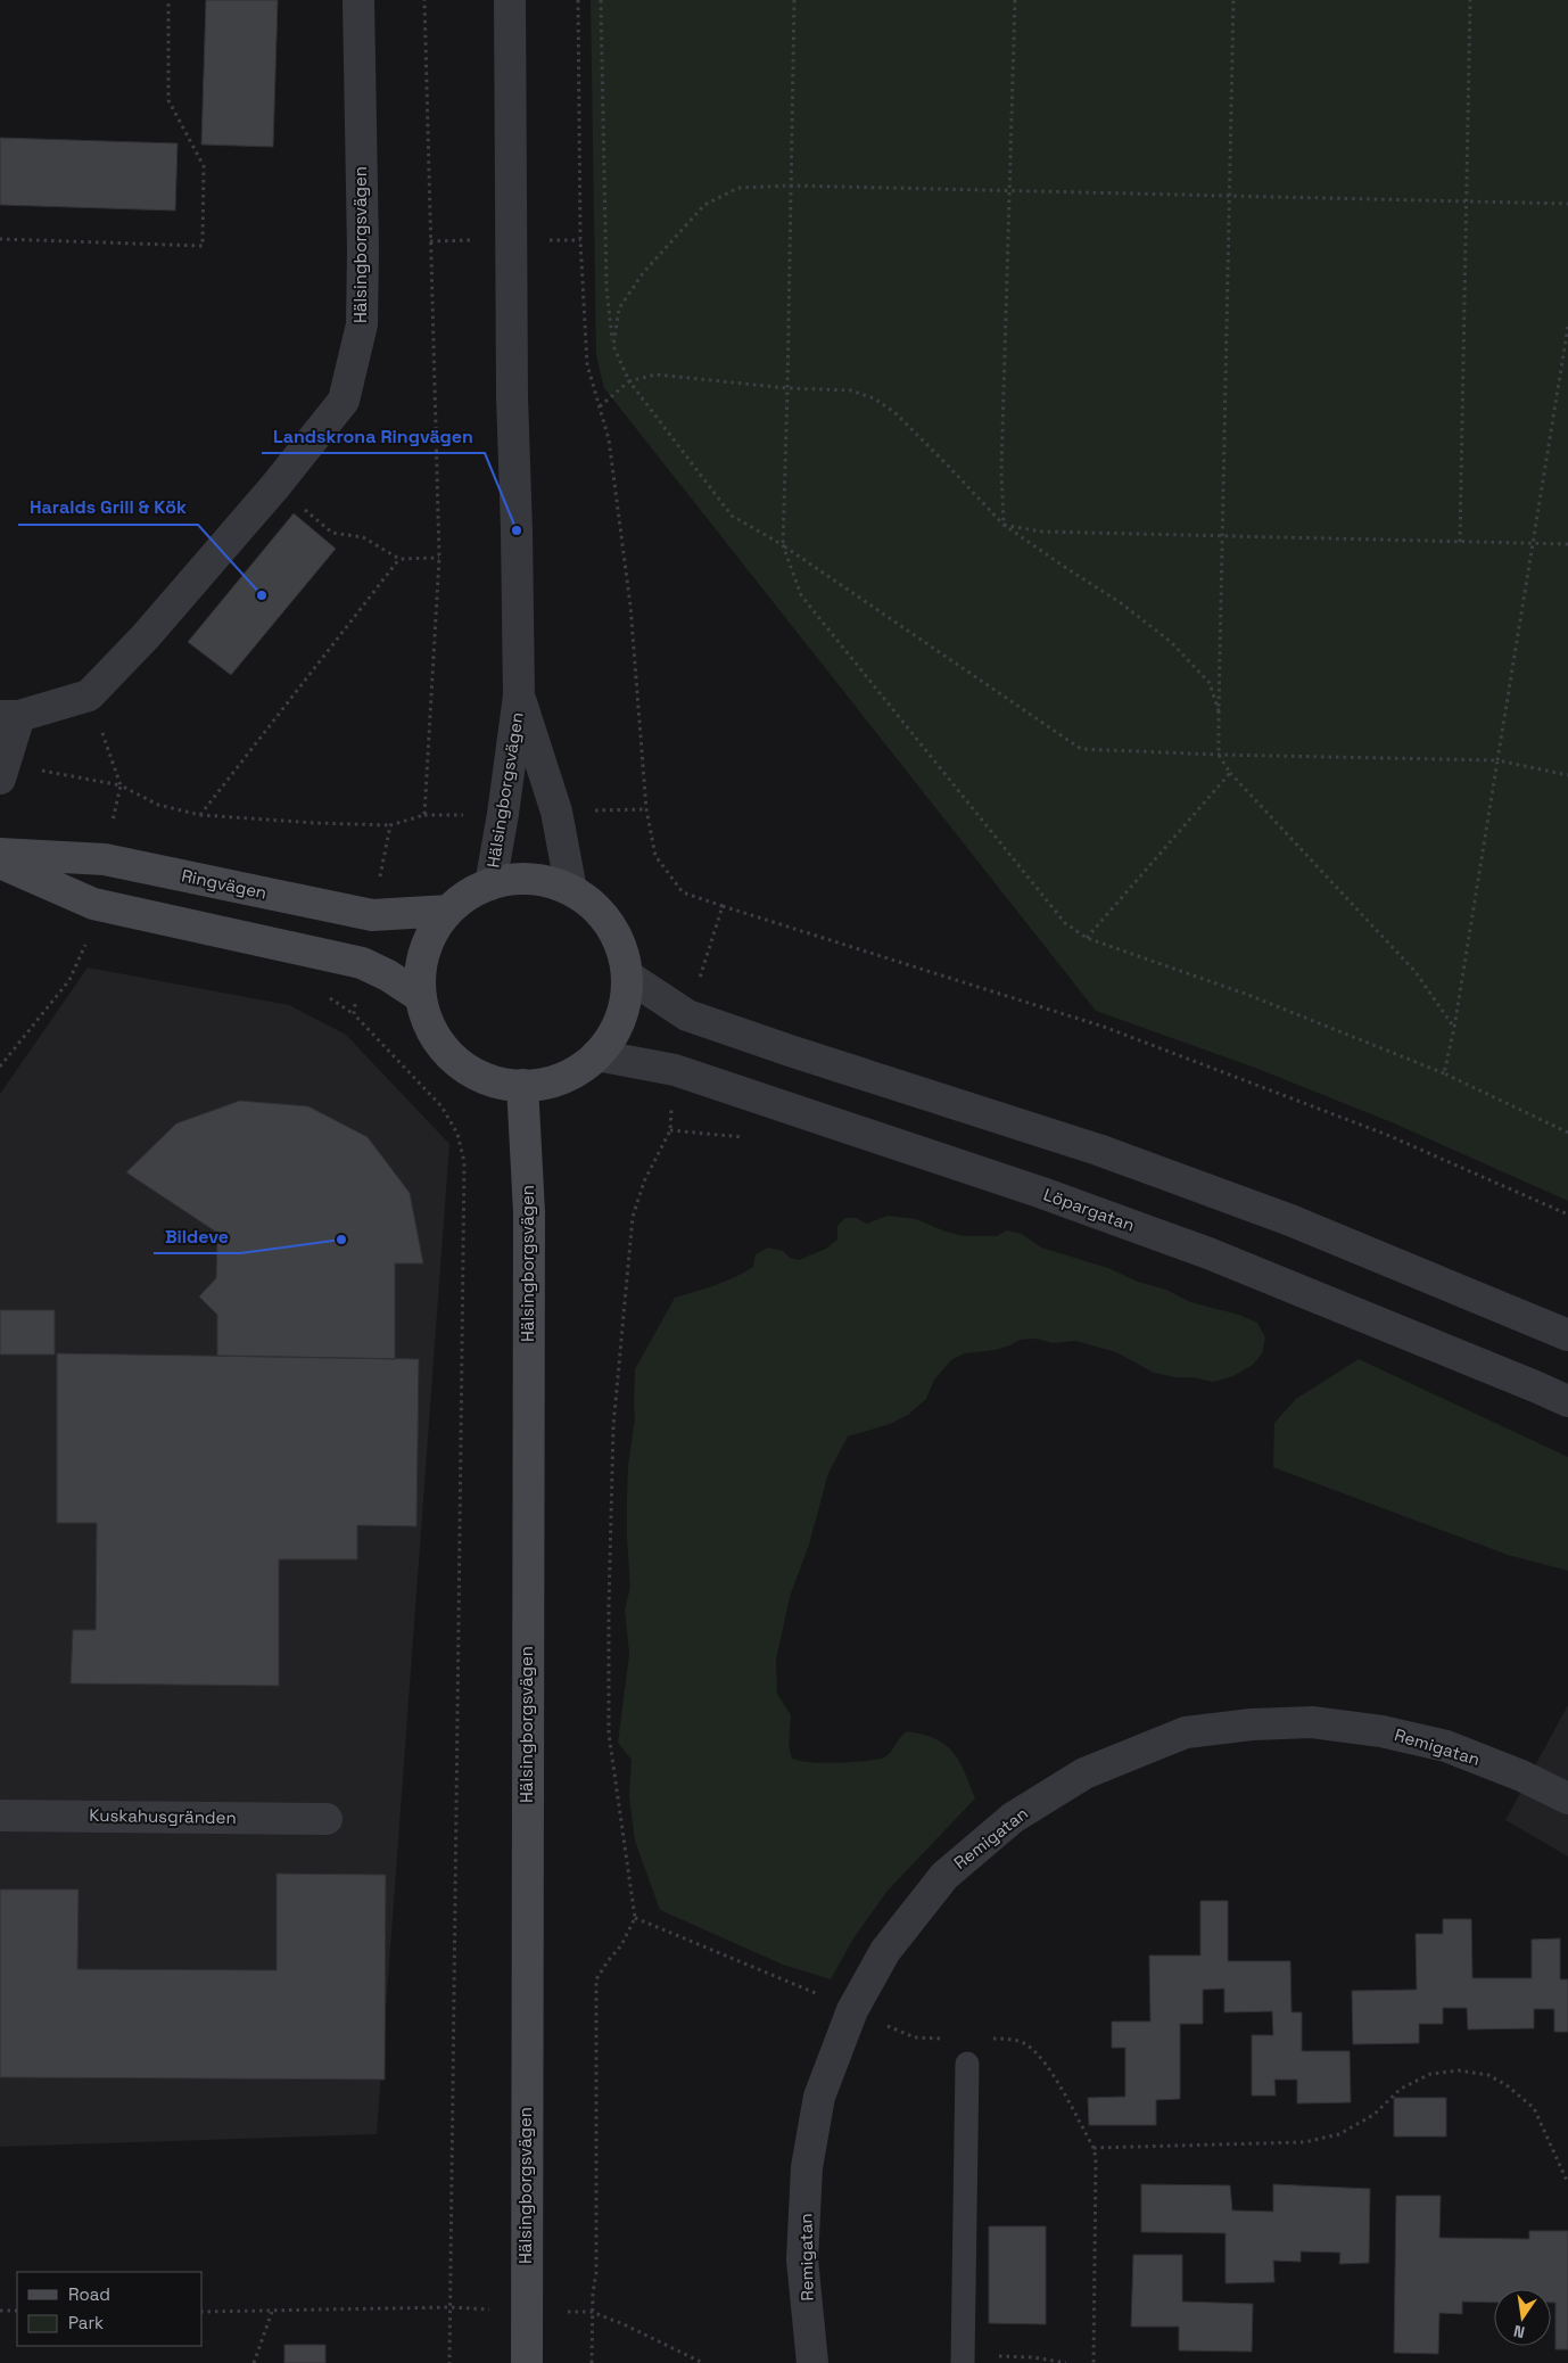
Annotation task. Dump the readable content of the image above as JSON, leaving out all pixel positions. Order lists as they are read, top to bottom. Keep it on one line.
{"streets":{"main road":["Hälsingborgsvägen","Ringvägen"],"street":["Löpargatan","Remigatan","Kuskahusgränden"]},"places":["Landskrona Ringvägen","Haralds Grill & Kök","Bildeve"],"legend":["Road","Park"],"north":"bottom"}
